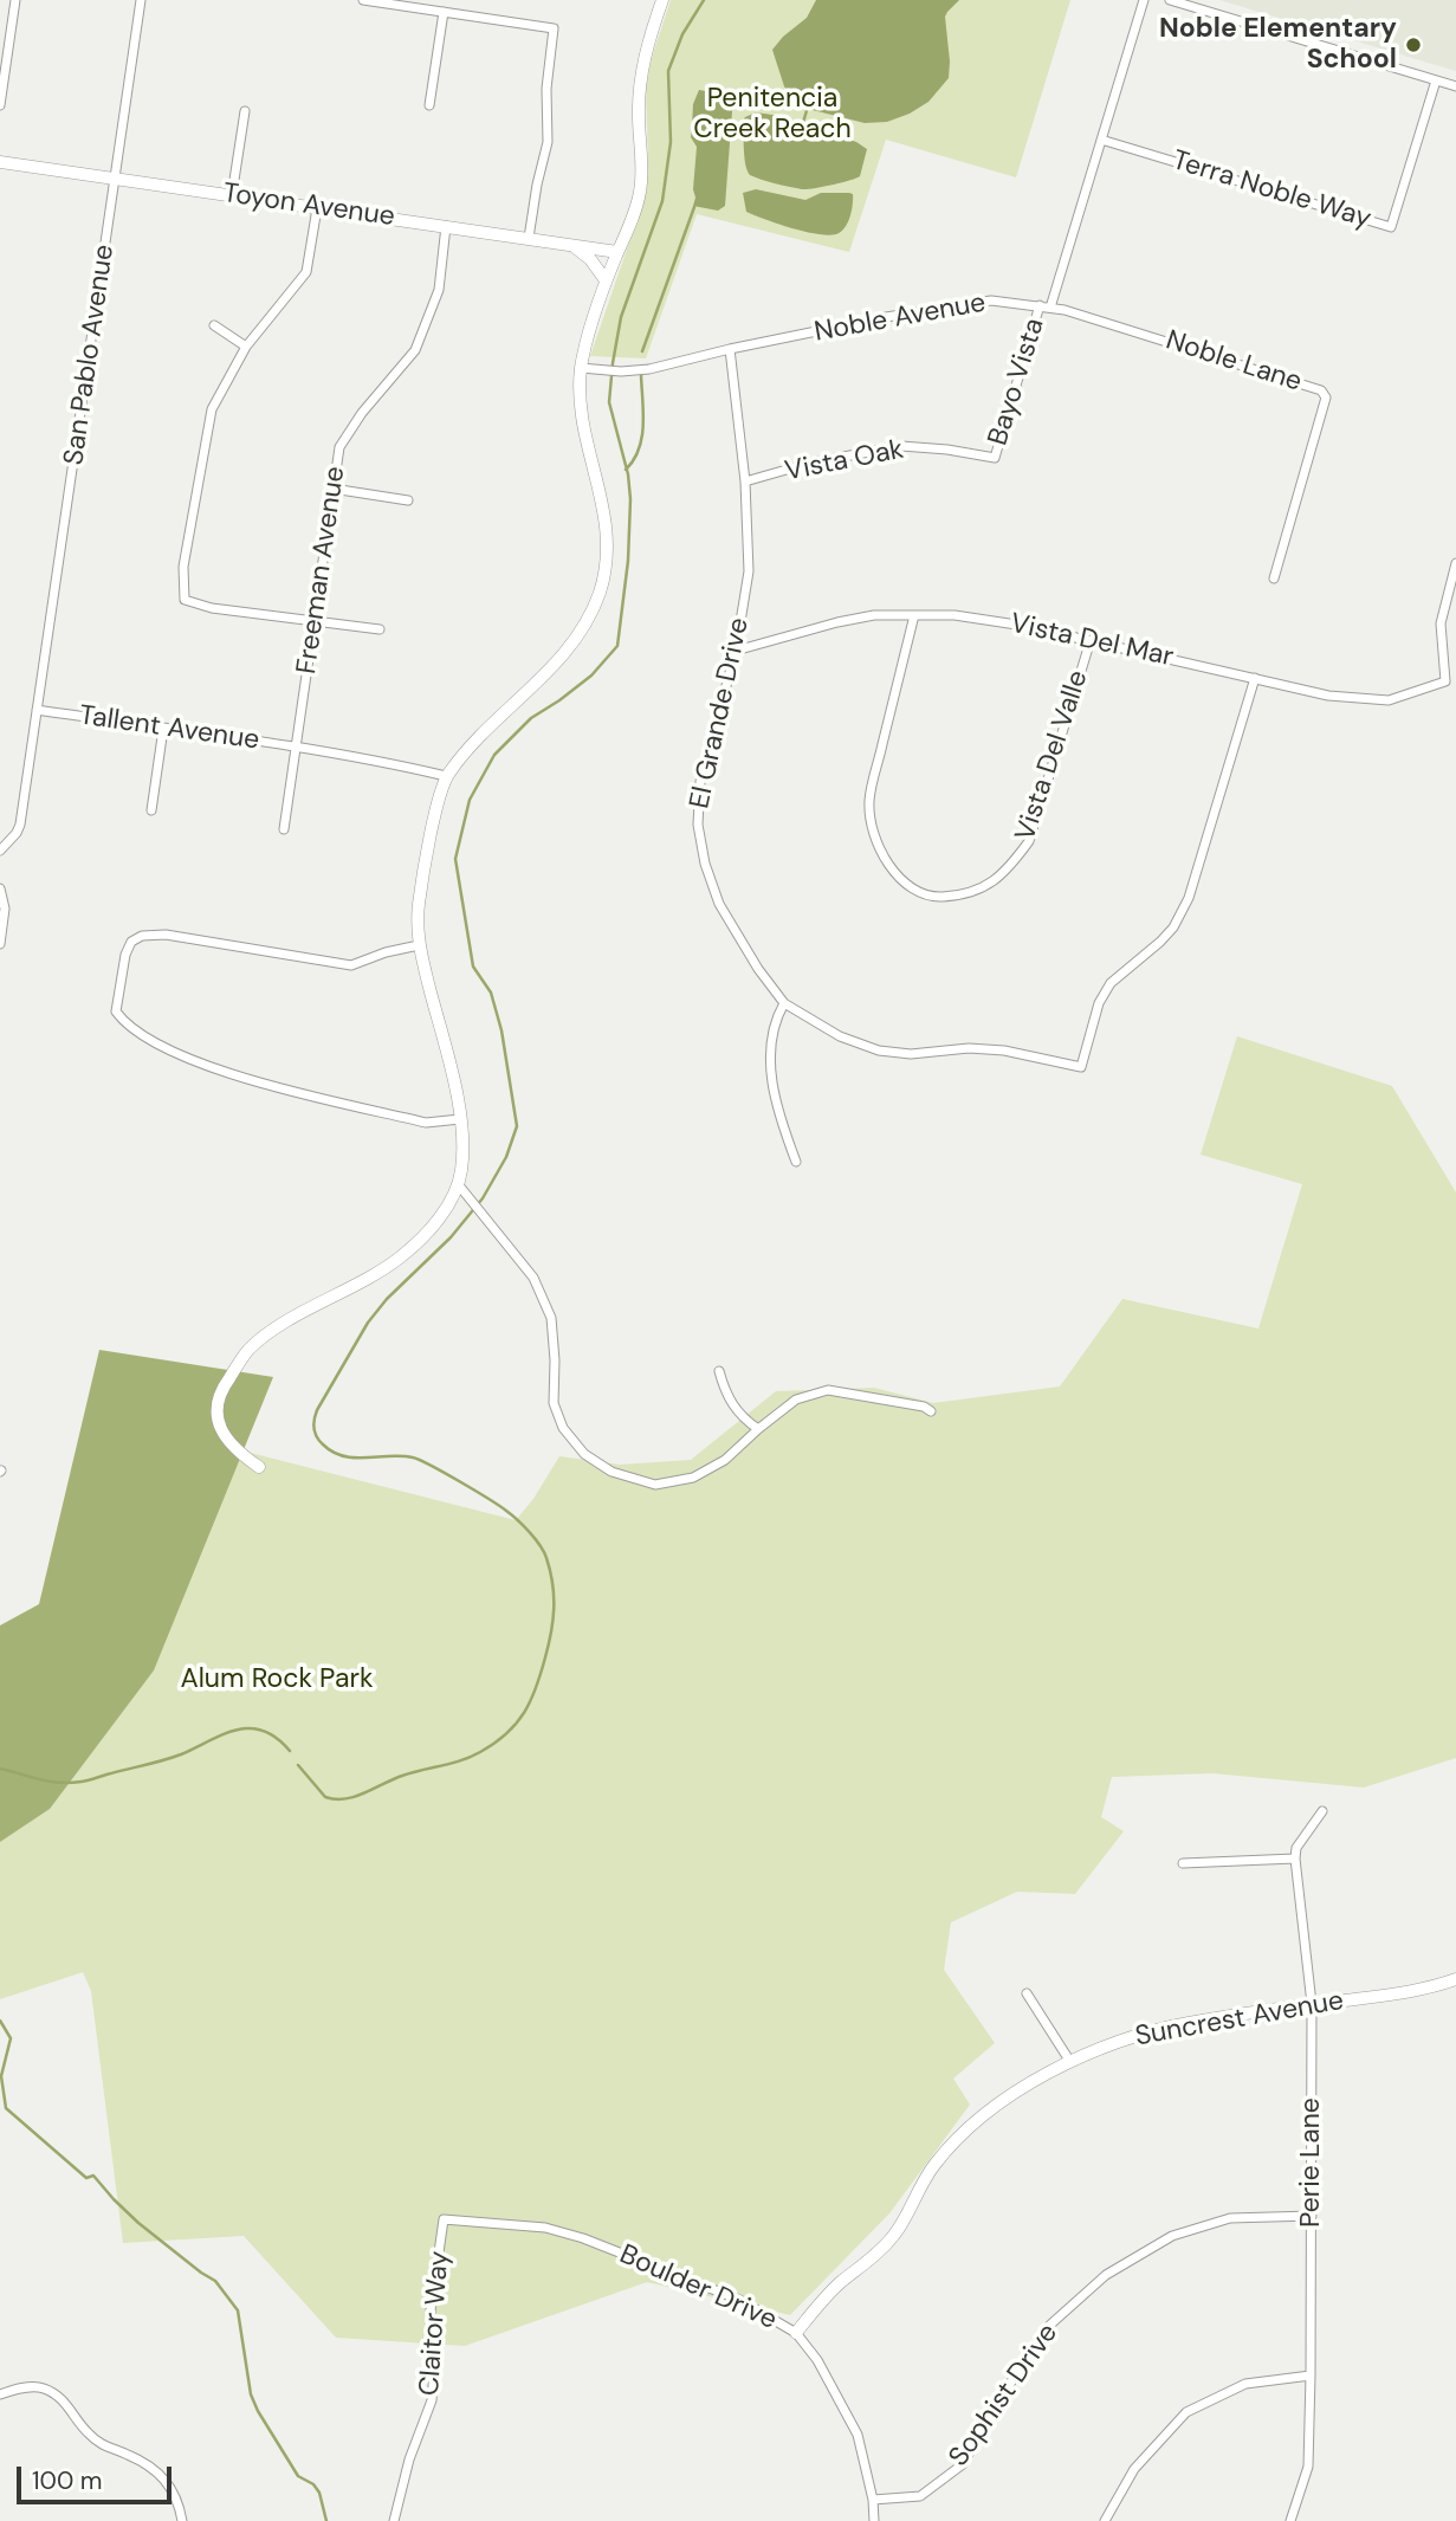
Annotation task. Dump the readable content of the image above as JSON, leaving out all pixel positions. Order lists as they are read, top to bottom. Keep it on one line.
{"streets":{"street":["Terra Noble Way","Toyon Avenue","Noble Avenue","San Pablo Avenue","Noble Lane","Bayo Vista","Vista Oak","Freeman Avenue","Vista Del Mar","El Grande Drive","Tallent Avenue","Vista Del Valle","Suncrest Avenue","Perie Lane","Boulder Drive","Claitor Way","Sophist Drive"]},"crossings":[["Toyon Avenue","San Pablo Avenue"],["Toyon Avenue","Freeman Avenue"],["Noble Avenue","Noble Lane"],["Noble Avenue","Bayo Vista"],["Noble Avenue","El Grande Drive"],["San Pablo Avenue","Tallent Avenue"],["Noble Lane","Bayo Vista"],["Bayo Vista","Vista Oak"],["Vista Oak","El Grande Drive"],["Freeman Avenue","Tallent Avenue"],["Vista Del Mar","El Grande Drive"],["Vista Del Mar","Vista Del Valle"],["Suncrest Avenue","Perie Lane"],["Suncrest Avenue","Boulder Drive"],["Perie Lane","Sophist Drive"],["Boulder Drive","Claitor Way"],["Boulder Drive","Sophist Drive"]],"parks":["Penitencia Creek Reach","Alum Rock Park"],"places":["Noble Elementary School"],"scale_bar":"100 m"}
